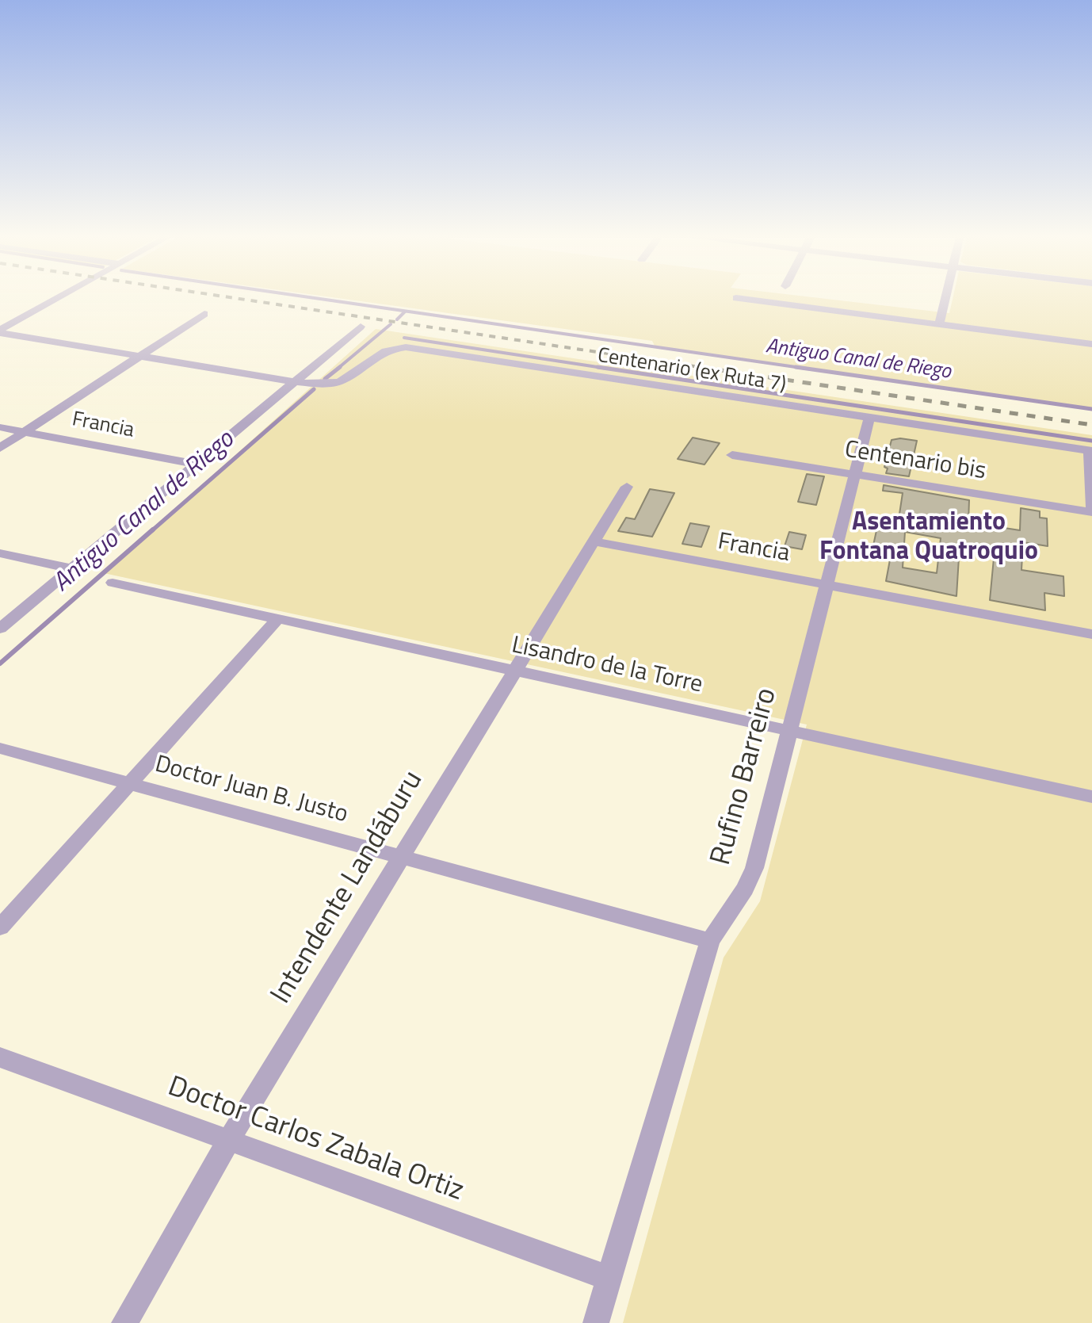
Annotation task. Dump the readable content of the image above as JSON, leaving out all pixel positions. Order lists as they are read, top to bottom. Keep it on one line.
{"streets":{"street":["Centenario (ex Ruta 7)","Francia","Centenario bis","Lisandro de la Torre","Rufino Barreiro","Doctor Juan B. Justo","Intendente Landáburu","Doctor Carlos Zabala Ortiz"]},"crossings":[["Centenario (ex Ruta 7)","Rufino Barreiro"],["Francia","Rufino Barreiro"],["Francia","Intendente Landáburu"],["Centenario bis","Rufino Barreiro"],["Lisandro de la Torre","Rufino Barreiro"],["Lisandro de la Torre","Intendente Landáburu"],["Rufino Barreiro","Doctor Juan B. Justo"],["Rufino Barreiro","Doctor Carlos Zabala Ortiz"],["Doctor Juan B. Justo","Intendente Landáburu"],["Intendente Landáburu","Doctor Carlos Zabala Ortiz"]],"districts":["Asentamiento Fontana Quatroquio"],"water":["Antiguo Canal de Riego"]}
